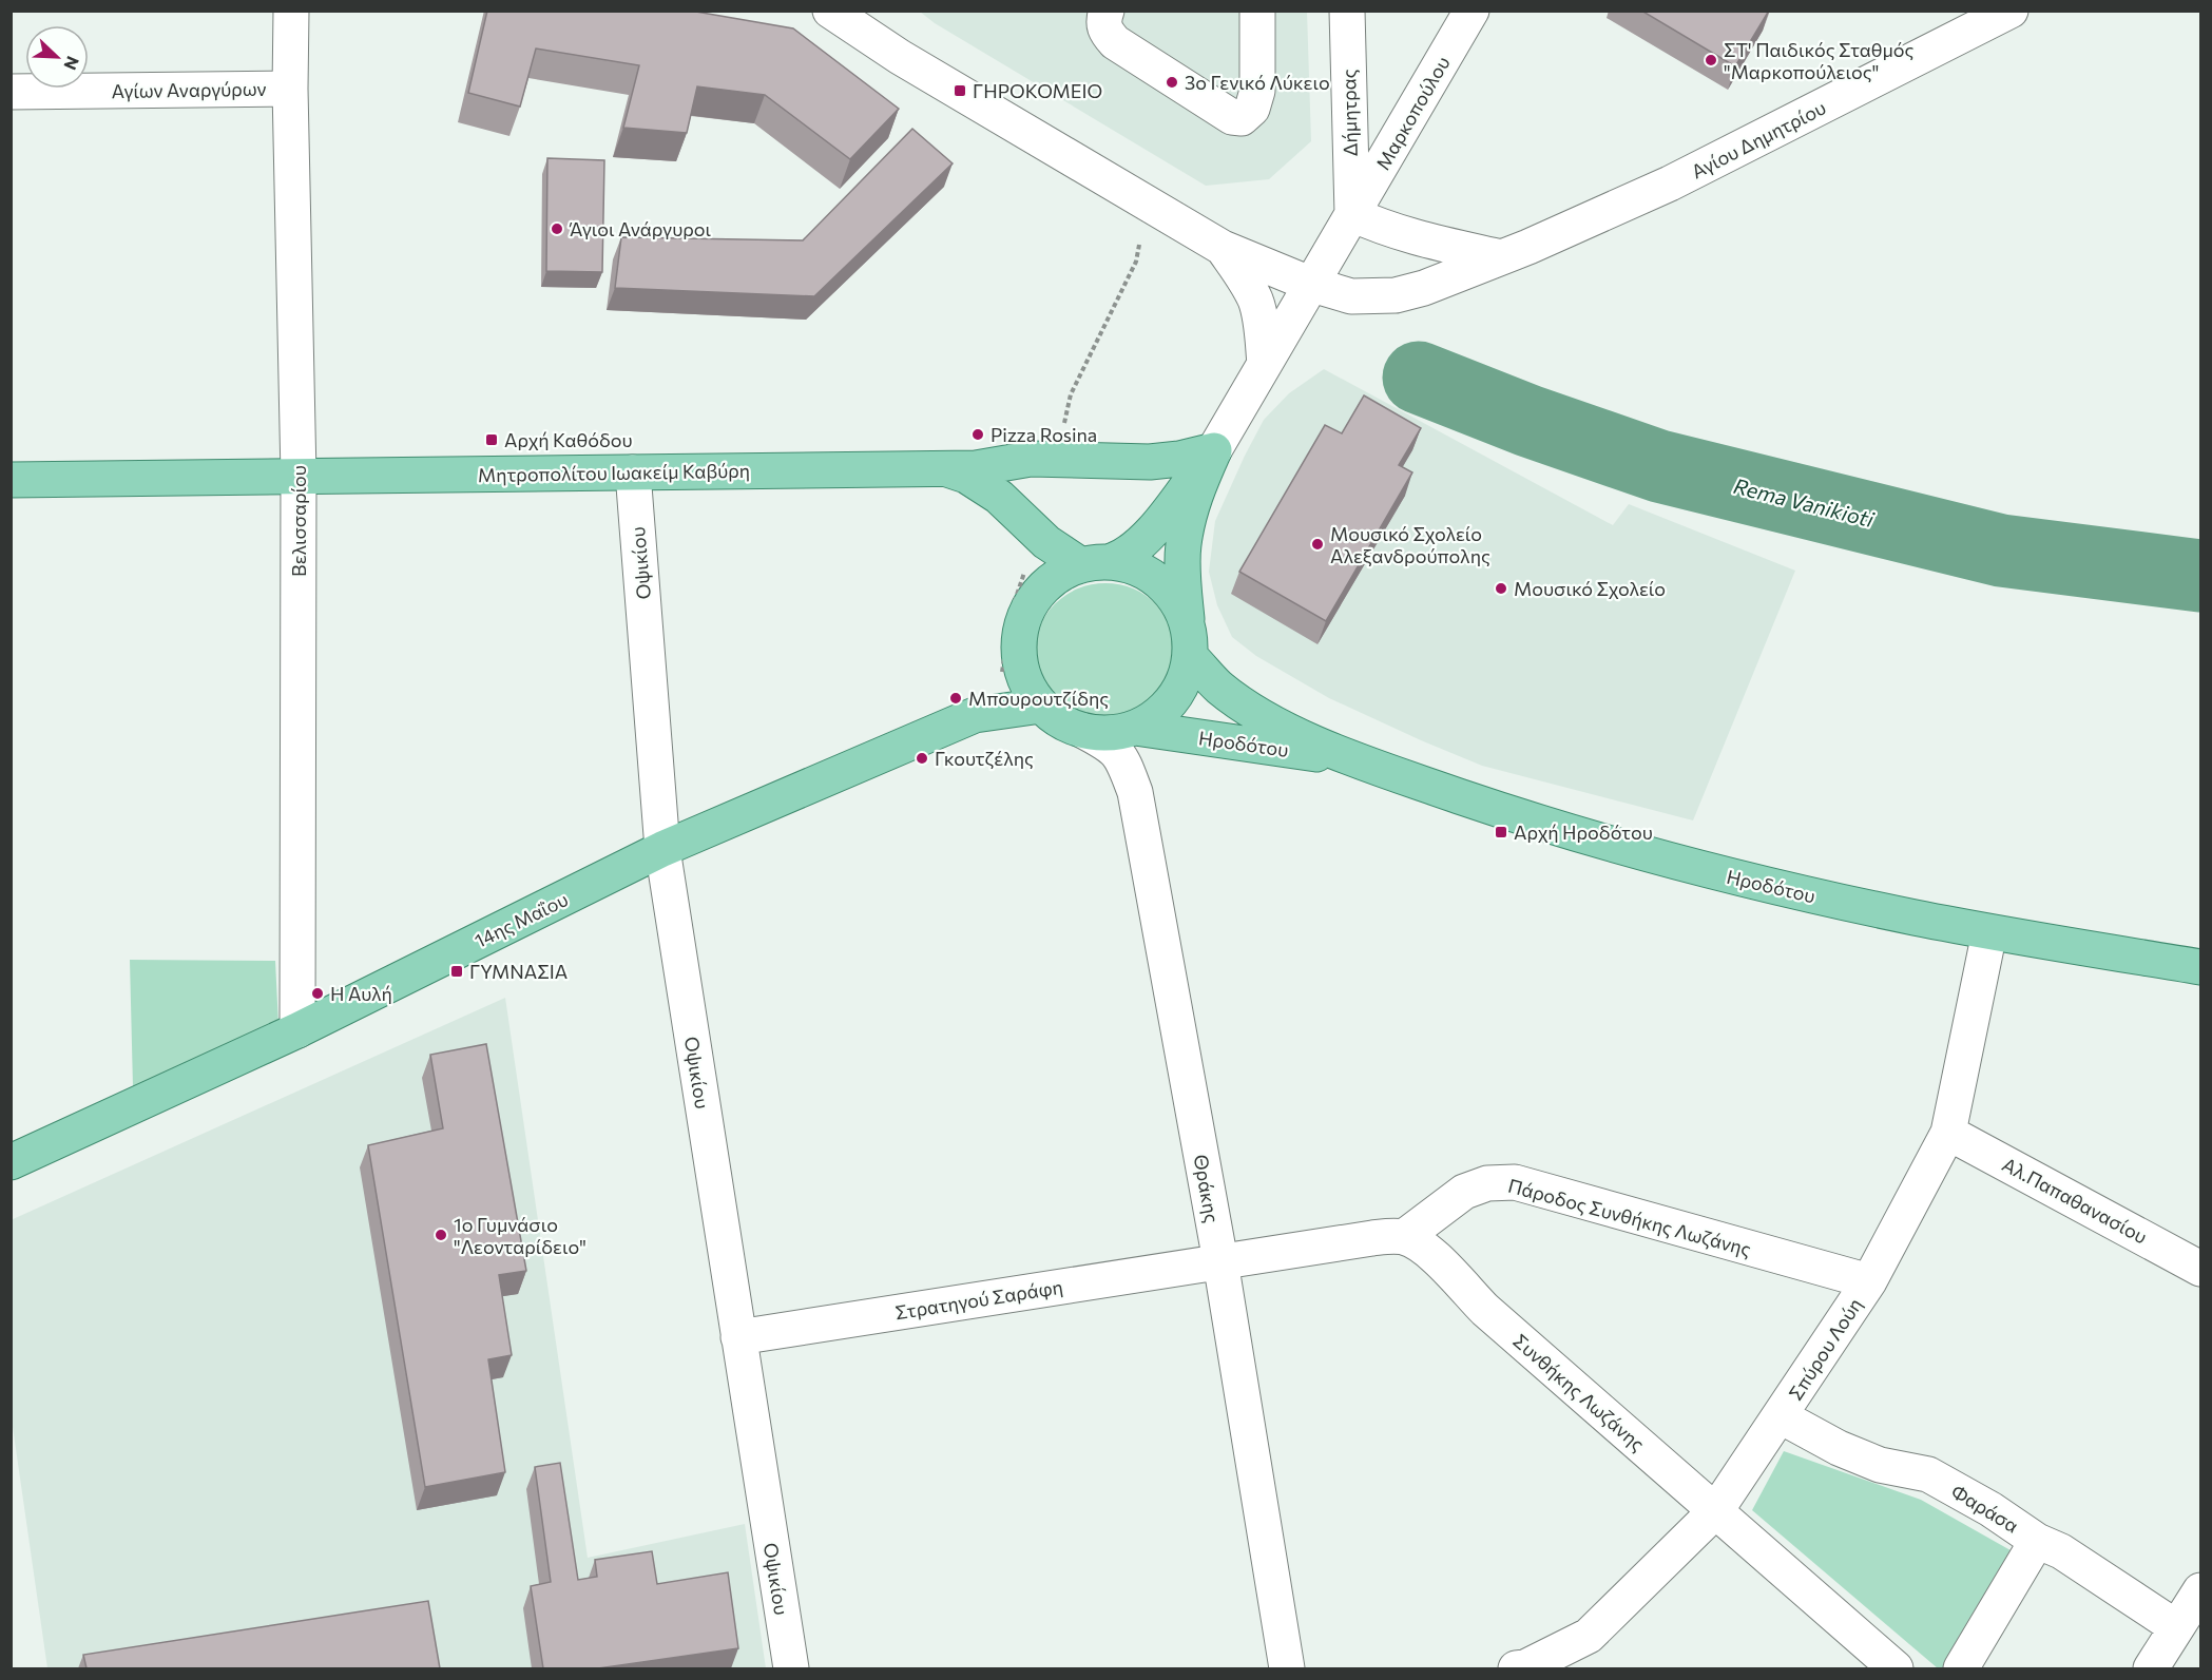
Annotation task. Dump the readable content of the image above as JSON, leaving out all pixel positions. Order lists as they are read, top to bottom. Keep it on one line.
{"streets":{"main road":["Μητροπολίτου Ιωακείμ Καβύρη","Ηροδότου","14ης Μαΐου"],"street":["Αγίων Αναργύρων","Δήμητρας","Μαρκοπούλου","Αγίου Δημητρίου","Βελισσαρίου","Οψικίου","Θράκης","Αλ.Παπαθανασίου","Πάροδος Συνθήκης Λωζάνης","Στρατηγού Σαράφη","Σπύρου Λούη","Συνθήκης Λωζάνης","Φαράσα"]},"crossings":[["Αγίων Αναργύρων","Βελισσαρίου"],["Δήμητρας","Μαρκοπούλου"],["Μαρκοπούλου","Αγίου Δημητρίου"],["Μαρκοπούλου","Μητροπολίτου Ιωακείμ Καβύρη"],["Μητροπολίτου Ιωακείμ Καβύρη","Βελισσαρίου"],["Μητροπολίτου Ιωακείμ Καβύρη","Οψικίου"],["Βελισσαρίου","14ης Μαΐου"],["Οψικίου","14ης Μαΐου"],["Οψικίου","Στρατηγού Σαράφη"],["Ηροδότου","14ης Μαΐου"],["Ηροδότου","Θράκης"],["Ηροδότου","Σπύρου Λούη"],["14ης Μαΐου","Θράκης"],["Θράκης","Στρατηγού Σαράφη"],["Αλ.Παπαθανασίου","Σπύρου Λούη"],["Πάροδος Συνθήκης Λωζάνης","Σπύρου Λούη"],["Πάροδος Συνθήκης Λωζάνης","Συνθήκης Λωζάνης"],["Σπύρου Λούη","Συνθήκης Λωζάνης"],["Σπύρου Λούη","Φαράσα"]],"water":["Rema Vanikioti"],"places":{"other":["ΣΤ' Παιδικός Σταθμός \"Μαρκοπούλειος\"","3o Γενικό Λύκειο","Άγιοι Ανάργυροι","Pizza Rosina","Μουσικό Σχολείο Αλεξανδρούπολης","Μουσικό Σχολείο","Μπουρουτζίδης","Γκουτζέλης","Η Αυλή","1ο Γυμνάσιο \"Λεονταρίδειο\""],"transit":["ΓΗΡΟΚΟΜΕΙΟ","Αρχή Καθόδου","Αρχή Ηροδότου","ΓΥΜΝΑΣΙΑ"]},"north":"bottom right"}
